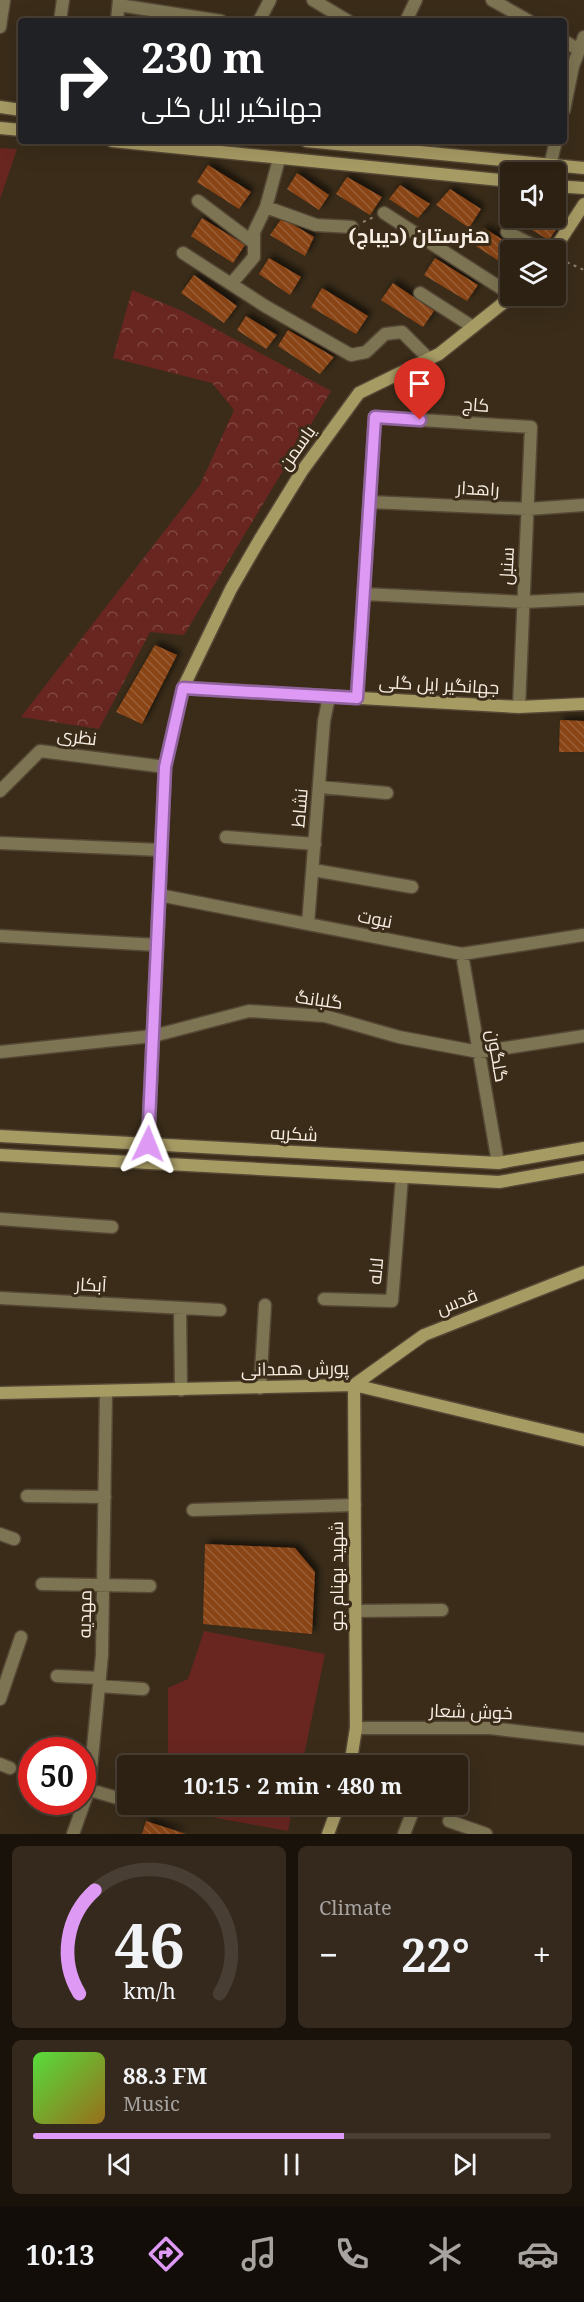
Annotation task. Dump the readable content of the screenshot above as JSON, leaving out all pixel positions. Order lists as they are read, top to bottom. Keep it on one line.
{"streets":{"main road":["یاسمن","جهانگیر ایل گلی","شکریه","قدس","پورش همدانی","شهید بهنام جو"],"street":["کاج","راهدار","سنبل","نظری","نشاط","نبوت","گلبانگ","گلگون","لاله","آبکار","مهدیه","خوش شعار"]},"crossings":[["کاج","راهدار"],["کاج","سنبل"],["کاج","جهانگیر ایل گلی"],["یاسمن","جهانگیر ایل گلی"],["یاسمن","نظری"],["یاسمن","نبوت"],["یاسمن","گلبانگ"],["یاسمن","شکریه"],["راهدار","سنبل"],["سنبل","جهانگیر ایل گلی"],["جهانگیر ایل گلی","نشاط"],["نشاط","نبوت"],["نبوت","گلگون"],["گلبانگ","گلگون"],["گلگون","شکریه"],["شکریه","لاله"],["قدس","پورش همدانی"],["قدس","شهید بهنام جو"],["پورش همدانی","شهید بهنام جو"],["پورش همدانی","مهدیه"],["شهید بهنام جو","خوش شعار"]],"districts":["(هنرستان (دیباج"],"page":{"turn":["230 m","جهانگیر ایل گلی"],"limit":"50","trip":"10:15 · 2 min · 480 m","tile":"Climate","heat":["−","22°","+"],"song":["88.3 FM","Music"],"tabs":"10:13","gauge":["46","km/h"]}}
